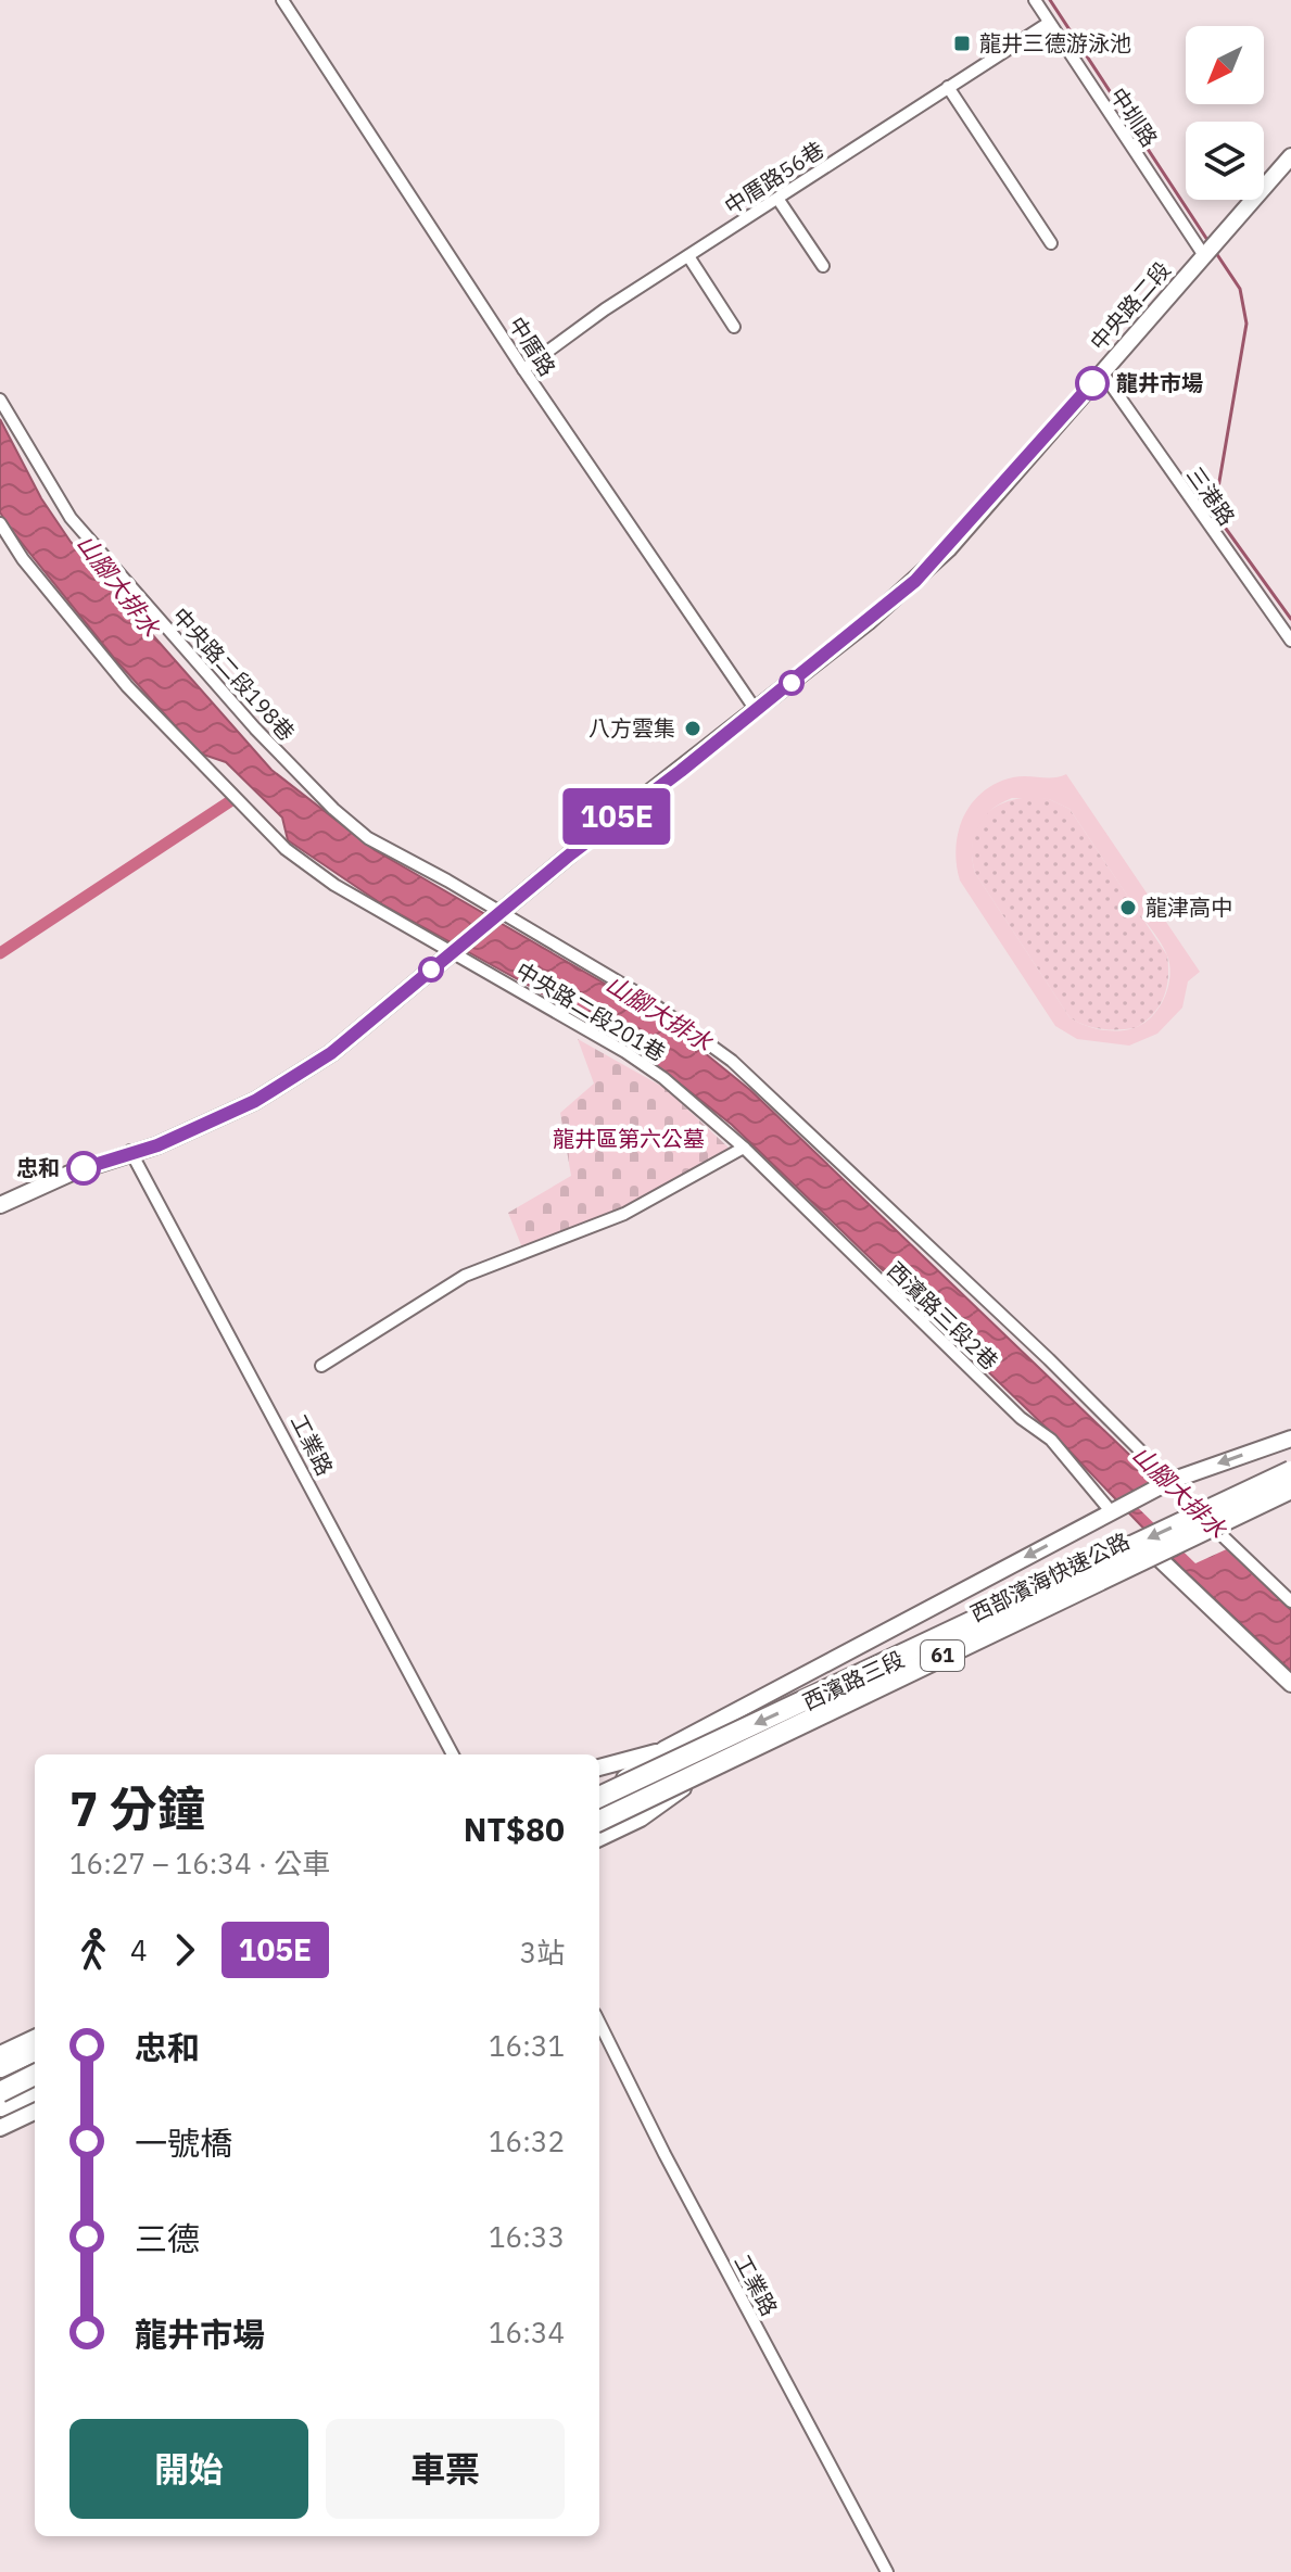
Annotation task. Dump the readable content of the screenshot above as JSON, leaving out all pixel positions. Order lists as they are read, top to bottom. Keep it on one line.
{"streets":{"highway":["西部濱海快速公路","61"],"street":["中圳路","中厝路56巷","中央路二段","中厝路","三港路","中央路二段198巷","中央路二段201巷","西濱路三段2巷","工業路","西濱路三段"]},"crossings":[["中圳路","中厝路56巷"],["中圳路","中央路二段"],["中厝路56巷","中厝路"],["中央路二段","中厝路"],["中央路二段","三港路"],["中央路二段","中央路二段198巷"],["中央路二段","中央路二段201巷"],["中央路二段","工業路"],["中央路二段198巷","西濱路三段"],["中央路二段201巷","西濱路三段2巷"],["西濱路三段2巷","西濱路三段"]],"water":["山腳大排水"],"parks":["龍井區第六公墓"],"places":{"transit":["龍井三德游泳池"],"other":["龍井市場","八方雲集","龍津高中","忠和"]},"lines":["bus line 105E"],"north":"bottom left","page":{"on_map":"105E","heading":["7 分鐘","16:27 – 16:34 · 公車","NT$80"],"legs":["4","105E","3站"],"list":[{"name":"忠和","value":"16:31"},{"name":"一號橋","value":"16:32"},{"name":"三德","value":"16:33"},{"name":"龍井市場","value":"16:34"}],"buttons":["開始","車票"]}}
